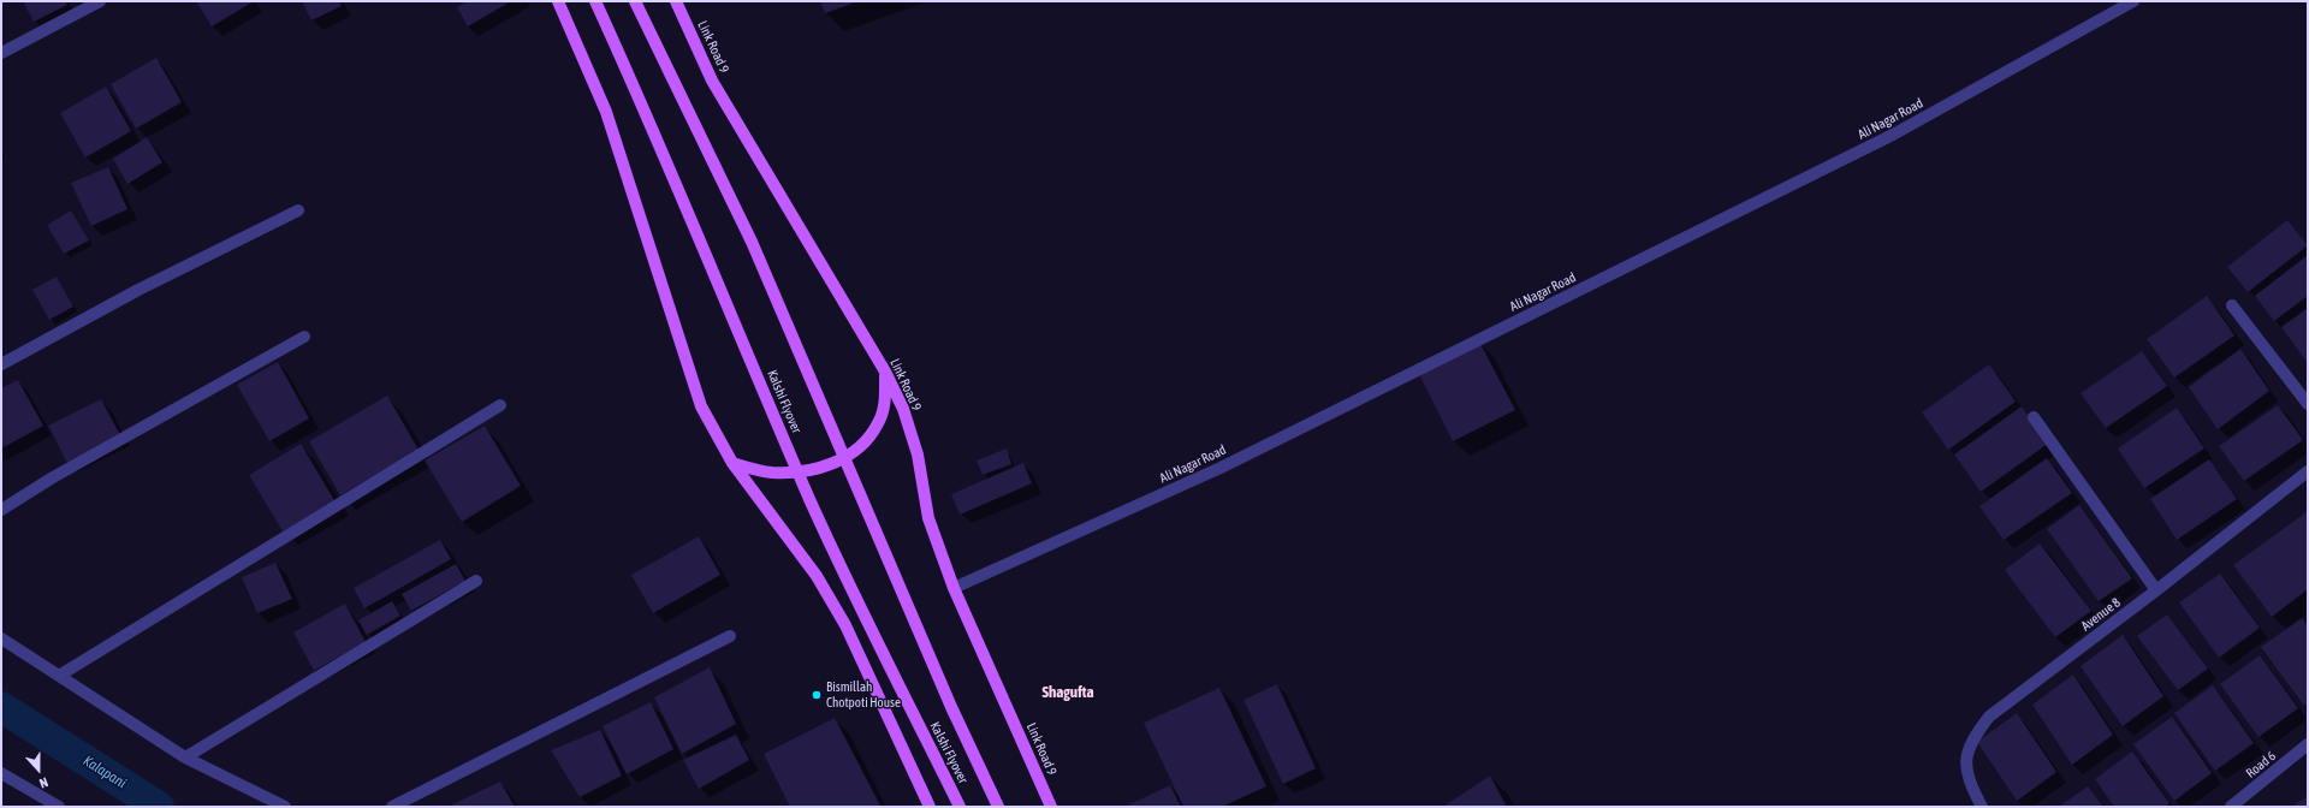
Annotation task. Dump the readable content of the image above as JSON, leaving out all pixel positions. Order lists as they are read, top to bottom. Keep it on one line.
{"streets":{"main road":["Link Road 9","Kalshi Flyover"],"street":["Ali Nagar Road","Avenue 8","Road 6"]},"crossings":[["Link Road 9","Ali Nagar Road"]],"districts":["Shagufta"],"water":["Kalapani"],"places":["Bismillah Chotpoti House"],"north":"bottom"}
